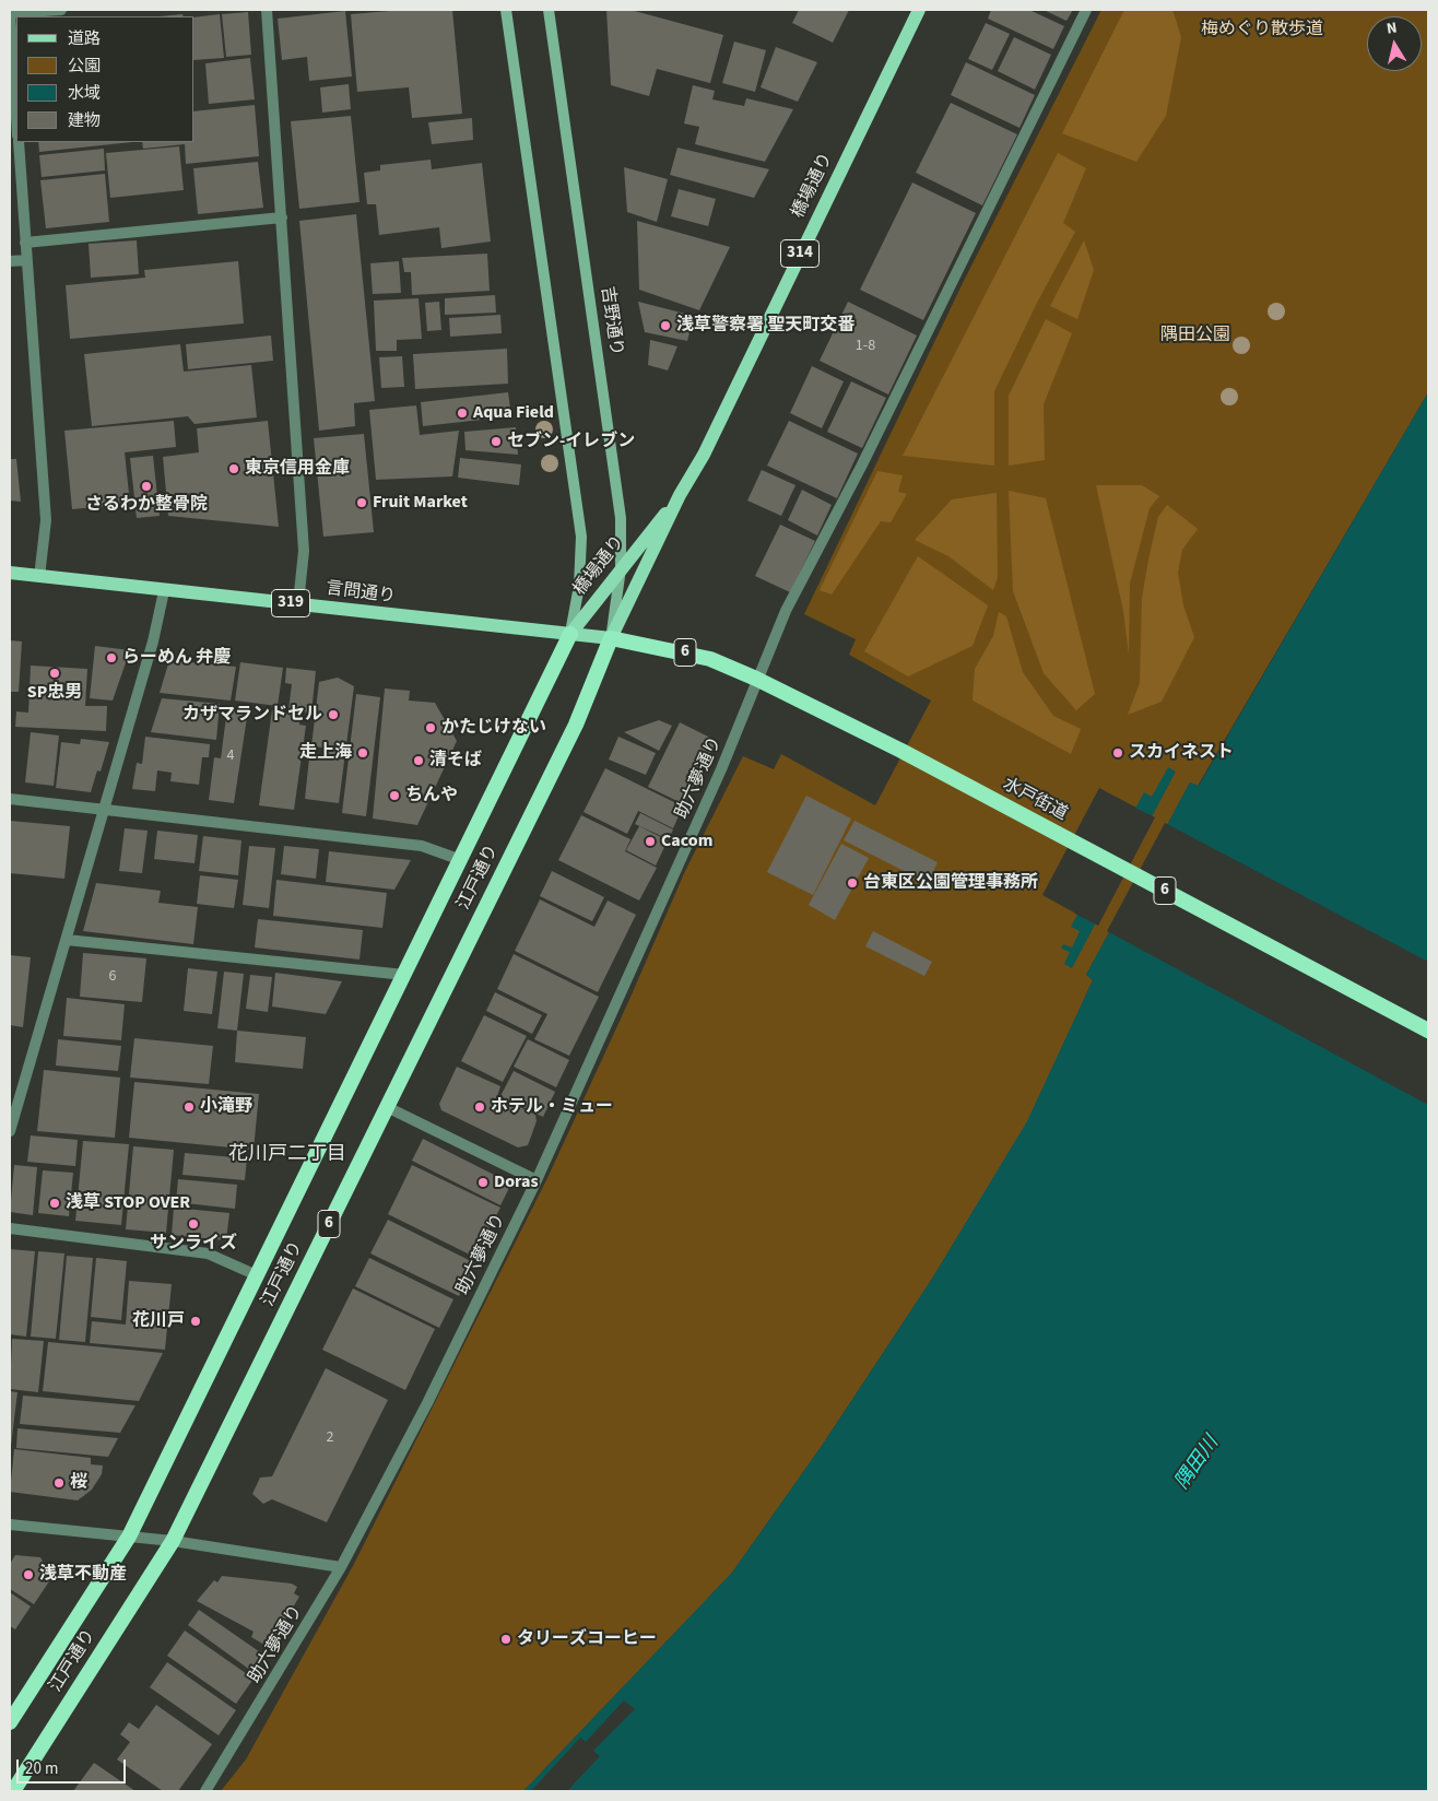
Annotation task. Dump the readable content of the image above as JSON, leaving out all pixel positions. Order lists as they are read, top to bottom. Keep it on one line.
{"streets":{"highway":["6","水戸街道","江戸通り"],"main road":["橋場通り","314","吉野通り","言問通り","319"],"street":["助六夢通り"]},"crossings":[["橋場通り","吉野通り"],["橋場通り","言問通り"],["橋場通り","水戸街道"],["橋場通り","江戸通り"],["吉野通り","言問通り"],["吉野通り","水戸街道"],["吉野通り","江戸通り"],["言問通り","水戸街道"],["言問通り","江戸通り"],["助六夢通り","水戸街道"],["水戸街道","江戸通り"]],"districts":["花川戸二丁目"],"water":["隅田川"],"parks":["梅めぐり散歩道","隅田公園"],"places":["浅草警察署 聖天町交番","Aqua Field","セブン-イレブン","東京信用金庫","さるわか整骨院","Fruit Market","らーめん 弁慶","SP忠男","カザマランドセル","かたじけない","走上海","スカイネスト","清そば","ちんや","Cacom","台東区公園管理事務所","小滝野","ホテル・ミュー","Doras","浅草 STOP OVER","サンライズ","花川戸","桜","浅草不動産","タリーズコーヒー"],"house_numbers":["1-8","4","6","2"],"legend":["道路","公園","水域","建物"],"scale_bar":"20 m","north":"top"}
